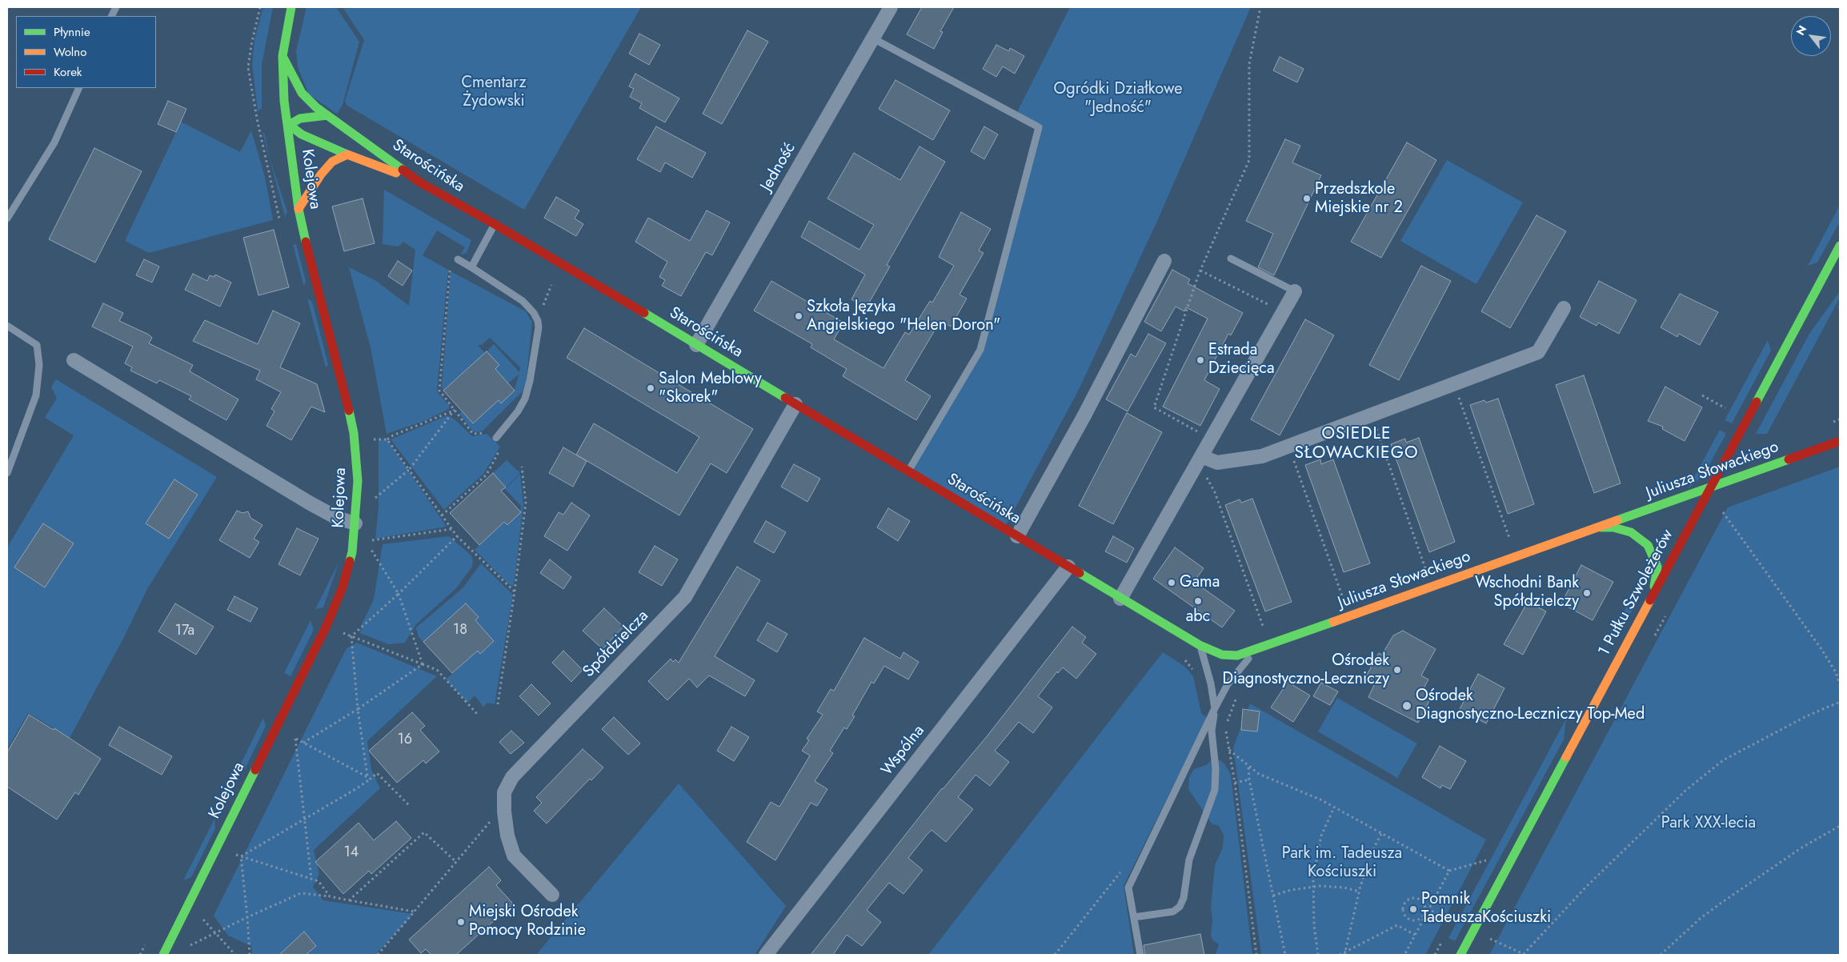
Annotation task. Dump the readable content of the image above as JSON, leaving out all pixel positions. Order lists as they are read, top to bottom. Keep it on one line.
{"streets":{"street":["Starościńska","Jedność","Kolejowa","Juliusza Słowackiego","1 Pułku Szwoleżerów","Spółdzielcza","Wspólna"]},"crossings":[["Starościńska","Jedność"],["Starościńska","Kolejowa"],["Starościńska","Juliusza Słowackiego"],["Starościńska","Spółdzielcza"],["Starościńska","Wspólna"],["Juliusza Słowackiego","1 Pułku Szwoleżerów"]],"districts":["OSIEDLE SŁOWACKIEGO"],"parks":["Cmentarz Żydowski","Ogródki Działkowe \"Jedność\"","Park XXX-lecia","Park im. Tadeusza Kościuszki"],"places":["Przedszkole Miejskie nr 2","Szkoła Języka Angielskiego \"Helen Doron\"","Estrada Dziecięca","Salon Meblowy \"Skorek\"","Gama","Wschodni Bank Spółdzielczy","abc","Ośrodek Diagnostyczno-Leczniczy","Ośrodek Diagnostyczno-Leczniczy Top-Med","Pomnik TadeuszaKościuszki","Miejski Ośrodek Pomocy Rodzinie"],"house_numbers":["18","17a","16","14"],"legend":["Płynnie","Wolno","Korek"],"north":"top left"}
